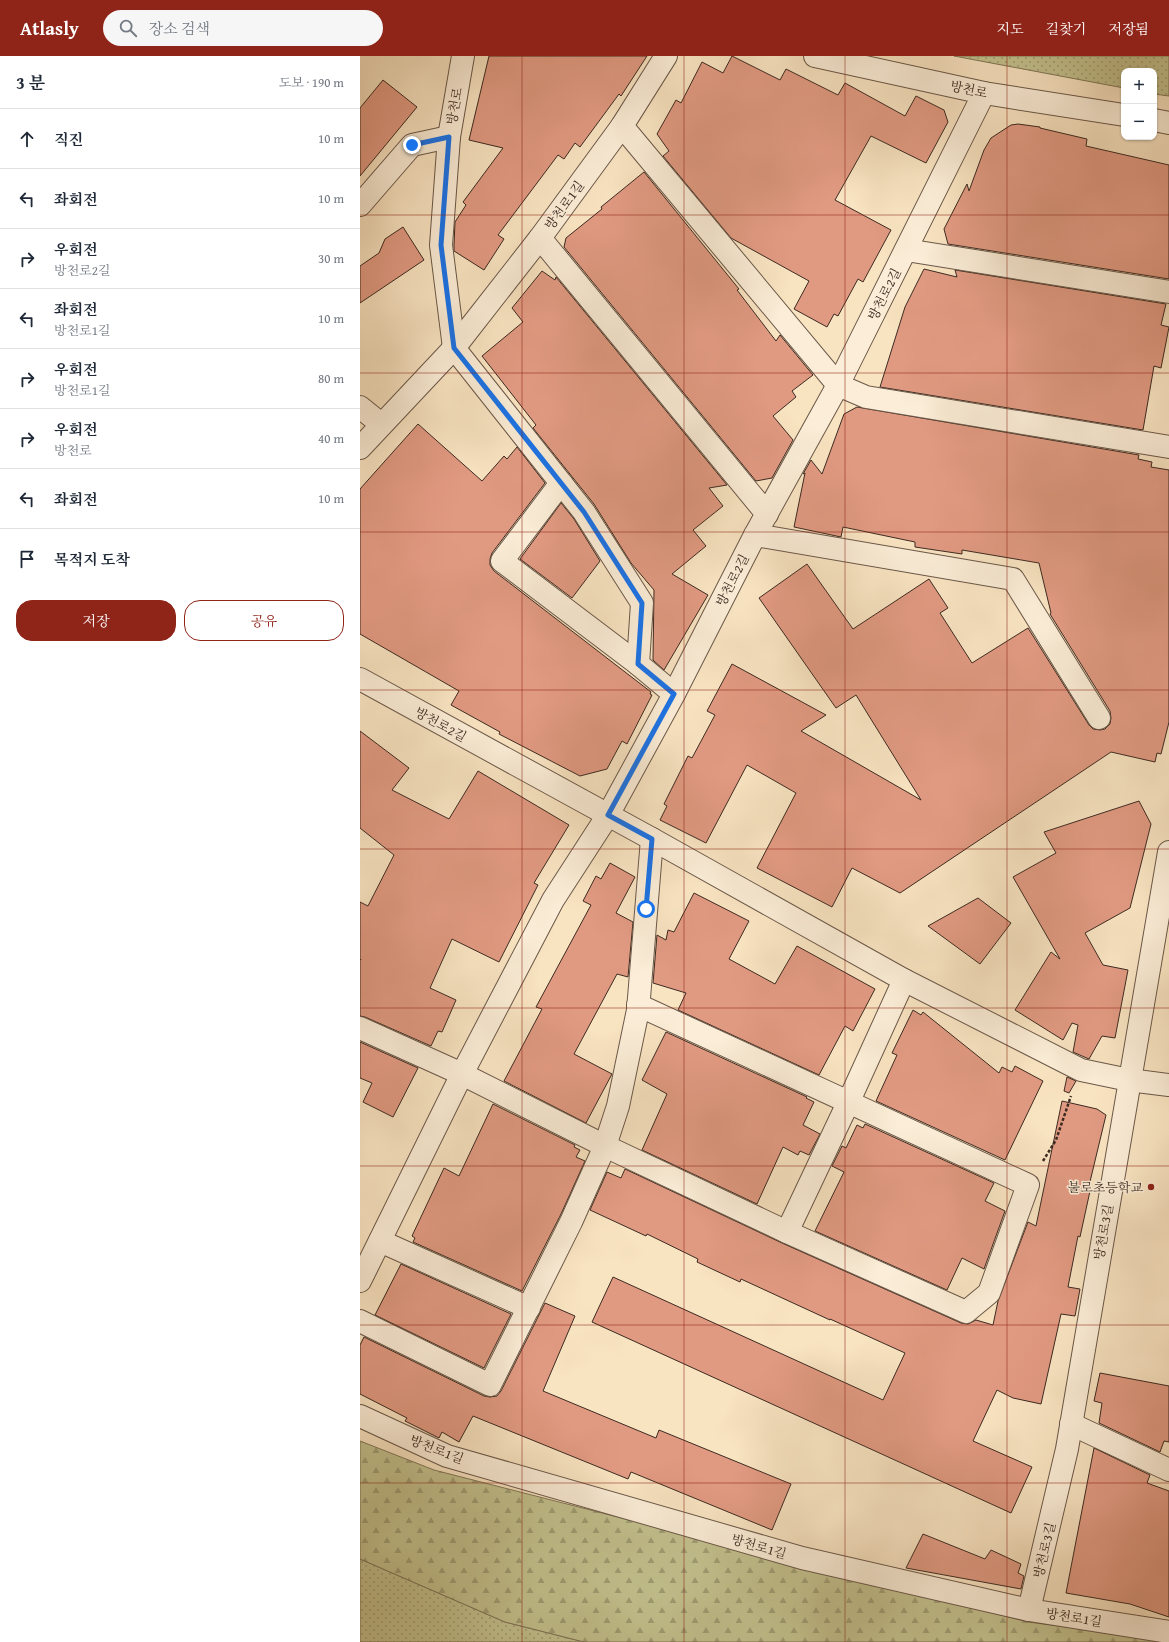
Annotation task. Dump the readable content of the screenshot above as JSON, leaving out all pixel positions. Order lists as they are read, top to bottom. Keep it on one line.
{"streets":{"street":["방천로","방천로1길","방천로2길","방천로3길"]},"crossings":[["방천로","방천로1길"],["방천로","방천로2길"],["방천로1길","방천로3길"]],"places":["불로초등학교"],"page":{"header":"Atlasly","search":"장소 검색","nav":["지도","길찾기","저장됨"],"heading":["3 분","도보 · 190 m"],"map_buttons":["+","−"],"list":[["직진","10 m"],["좌회전","10 m"],["우회전","방천로2길","30 m"],["좌회전","방천로1길","10 m"],["우회전","방천로1길","80 m"],["우회전","방천로","40 m"],["좌회전","10 m"],"목적지 도착"],"buttons":["저장","공유"]}}
